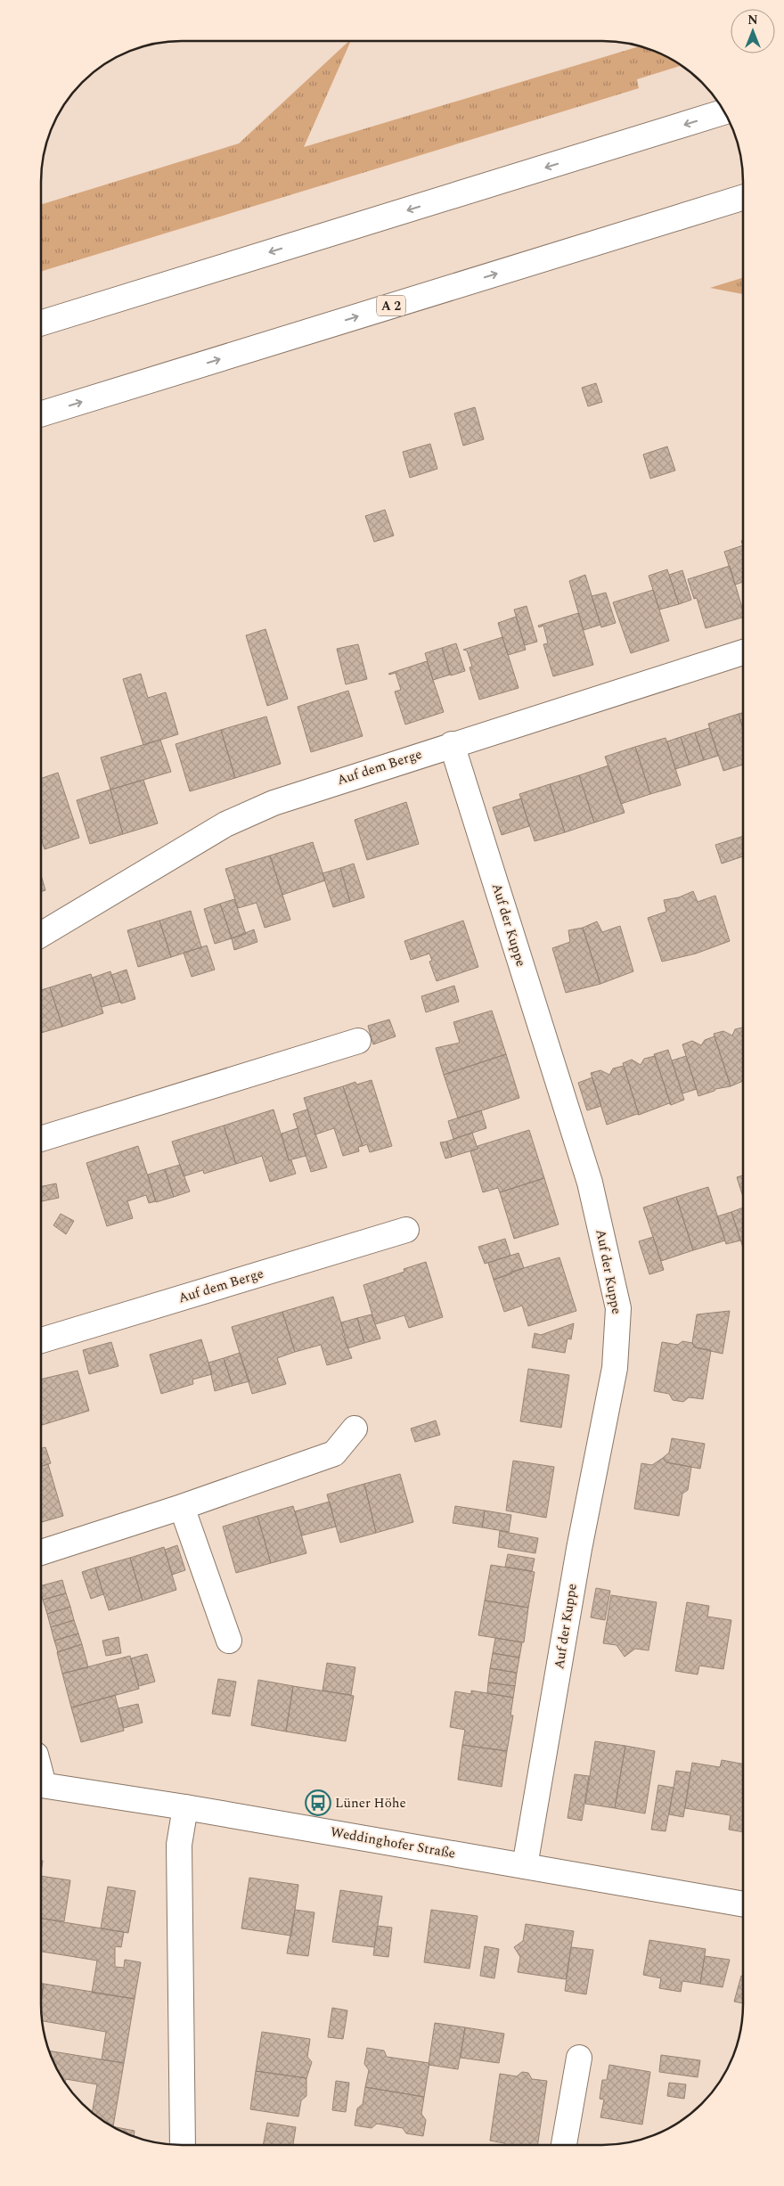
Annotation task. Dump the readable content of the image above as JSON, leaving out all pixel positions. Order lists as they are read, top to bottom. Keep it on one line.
{"streets":{"main road":["A 2","Auf dem Berge","Auf der Kuppe","Weddinghofer Straße"]},"crossings":[["Auf dem Berge","Auf der Kuppe"],["Auf der Kuppe","Weddinghofer Straße"]],"places":{"bus stop":["Lüner Höhe"]},"north":"top"}
